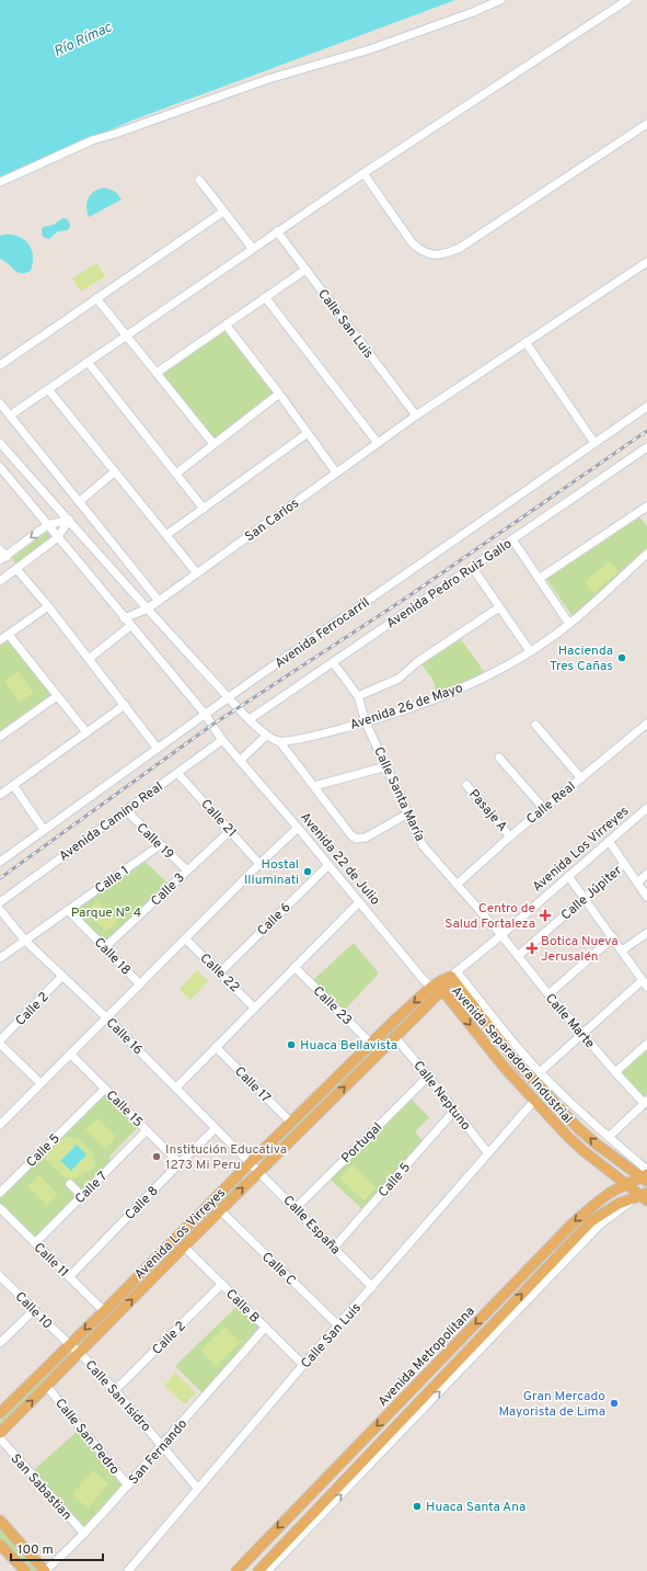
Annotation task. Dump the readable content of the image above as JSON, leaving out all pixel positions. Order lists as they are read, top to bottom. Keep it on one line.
{"streets":{"main road":["Avenida Los Virreyes","Avenida Separadora Industrial","Avenida Metropolitana"],"street":["Calle San Luis","San Carlos","Avenida Pedro Ruiz Gallo","Avenida Ferrocarril","Avenida 26 de Mayo","Calle Santa María","Calle Real","Pasaje A","Calle 21","Avenida Camino Real","Calle 19","Avenida 22 de Julio","Calle 1","Calle 3","Calle Júpiter","Calle 6","Calle 18","Calle 22","Calle 23","Calle 2","Calle Marte","Calle 16","Calle 17","Calle Neptuno","Calle 15","Portugal","Calle 5","Calle 7","Calle 8","Calle España","Calle 11","Calle C","Calle B","Calle 10","Calle San Isidro","Calle San Pedro","San Fernando","San Sabastian"]},"crossings":[["Calle San Luis","San Carlos"],["Calle San Luis","Avenida Separadora Industrial"],["Calle San Luis","Calle Neptuno"],["Calle San Luis","Calle España"],["Calle San Luis","Calle C"],["Calle San Luis","Calle B"],["Calle San Luis","Calle San Isidro"],["San Carlos","Avenida 22 de Julio"],["Avenida Pedro Ruiz Gallo","Calle Santa María"],["Avenida Ferrocarril","Avenida 22 de Julio"],["Avenida 26 de Mayo","Calle Santa María"],["Calle Santa María","Calle Real"],["Calle Santa María","Avenida Los Virreyes"],["Calle Santa María","Calle Marte"],["Calle Real","Pasaje A"],["Calle 21","Avenida Camino Real"],["Calle 21","Calle 3"],["Avenida Camino Real","Calle 19"],["Avenida Camino Real","Avenida 22 de Julio"],["Calle 19","Calle 1"],["Calle 19","Calle 3"],["Avenida Los Virreyes","Avenida 22 de Julio"],["Avenida Los Virreyes","Calle 23"],["Avenida Los Virreyes","Calle Marte"],["Avenida Los Virreyes","Calle 16"],["Avenida Los Virreyes","Avenida Separadora Industrial"],["Avenida Los Virreyes","Calle 17"],["Avenida Los Virreyes","Calle Neptuno"],["Avenida Los Virreyes","Calle España"],["Avenida Los Virreyes","Calle 11"],["Avenida Los Virreyes","Calle C"],["Avenida Los Virreyes","Calle B"],["Avenida Los Virreyes","Calle 10"],["Avenida Los Virreyes","Calle San Isidro"],["Avenida Los Virreyes","Calle San Pedro"],["Avenida 22 de Julio","Calle 6"],["Avenida 22 de Julio","Avenida Separadora Industrial"],["Calle 1","Calle 18"],["Calle 1","Calle 16"],["Calle 3","Calle 18"],["Calle Júpiter","Calle Marte"],["Calle 6","Calle 22"],["Calle 2","Calle 16"],["Calle 2","Calle B"],["Calle 2","Calle San Isidro"],["Calle 16","Calle 8"],["Calle 16","Calle España"],["Avenida Separadora Industrial","Avenida Metropolitana"],["Calle Neptuno","Portugal"],["Calle Neptuno","Calle 5"],["Calle 15","Calle 5"],["Calle 15","Calle 7"],["Calle 15","Calle 8"],["Portugal","Calle España"],["Calle 5","Calle España"],["Calle 7","Calle 11"],["Calle 8","Calle 11"],["Calle B","San Fernando"],["Calle 10","Calle San Isidro"],["Calle San Isidro","San Fernando"],["Calle San Pedro","San Fernando"],["San Fernando","San Sabastian"]],"water":["Río Rímac"],"parks":["Parque N° 4"],"places":{"other":["Hacienda Tres Cañas","Hostal Illuminati","Huaca Bellavista","Institución Educativa 1273 Mi Peru","Gran Mercado Mayorista de Lima","Huaca Santa Ana"],"health":["Centro de Salud Fortaleza","Botica Nueva Jerusalén"]},"scale_bar":"100 m"}
